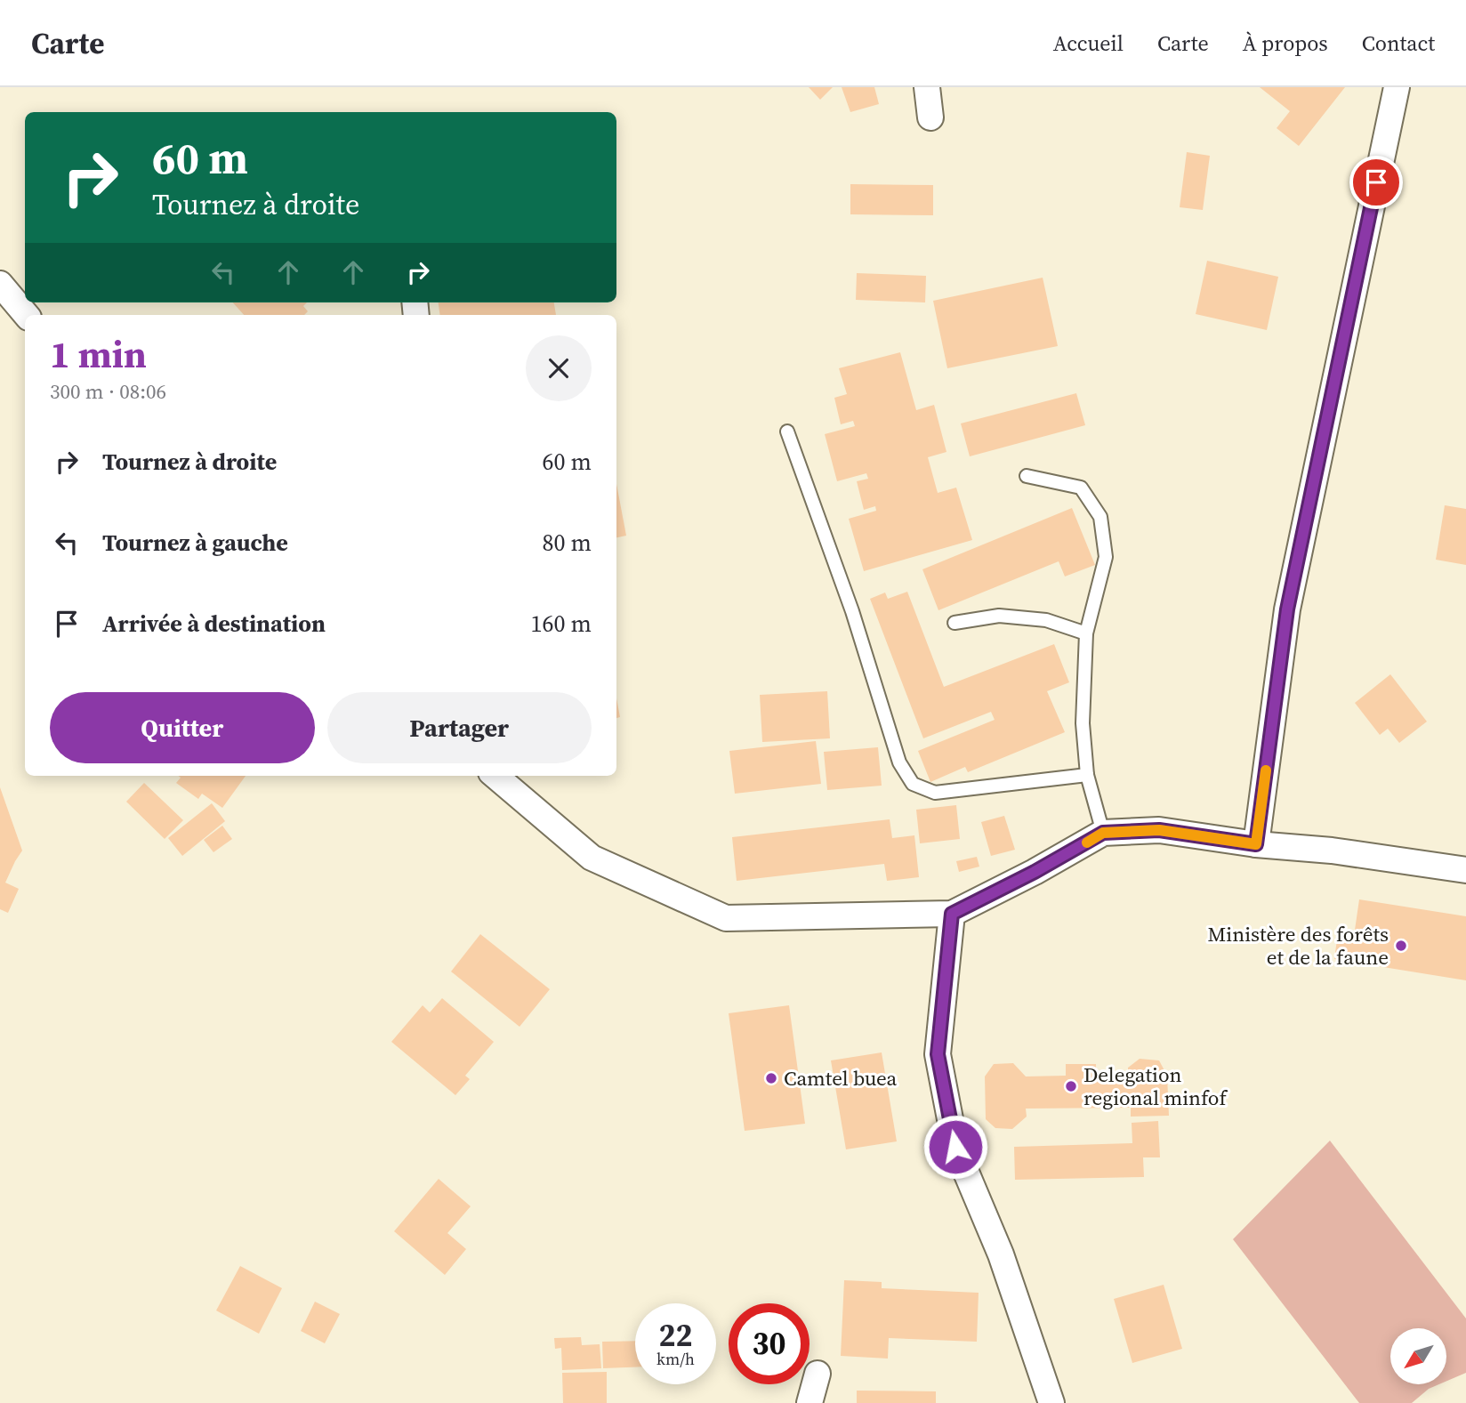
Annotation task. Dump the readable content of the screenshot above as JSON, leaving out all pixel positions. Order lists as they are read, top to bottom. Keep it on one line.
{"places":["Ministère des forêts et de la faune","Camtel buea","Delegation regional minfof"],"north":"bottom left","page":{"header":"Carte","nav":["Accueil","Carte","À propos","Contact"],"turn":["60 m","Tournez à droite"],"heading":["1 min","300 m · 08:06"],"list":[{"name":"Tournez à droite","value":"60 m"},{"name":"Tournez à gauche","value":"80 m"},{"name":"Arrivée à destination","value":"160 m"}],"buttons":["Quitter","Partager"],"speed":"22 km/h","limit":"30"}}
